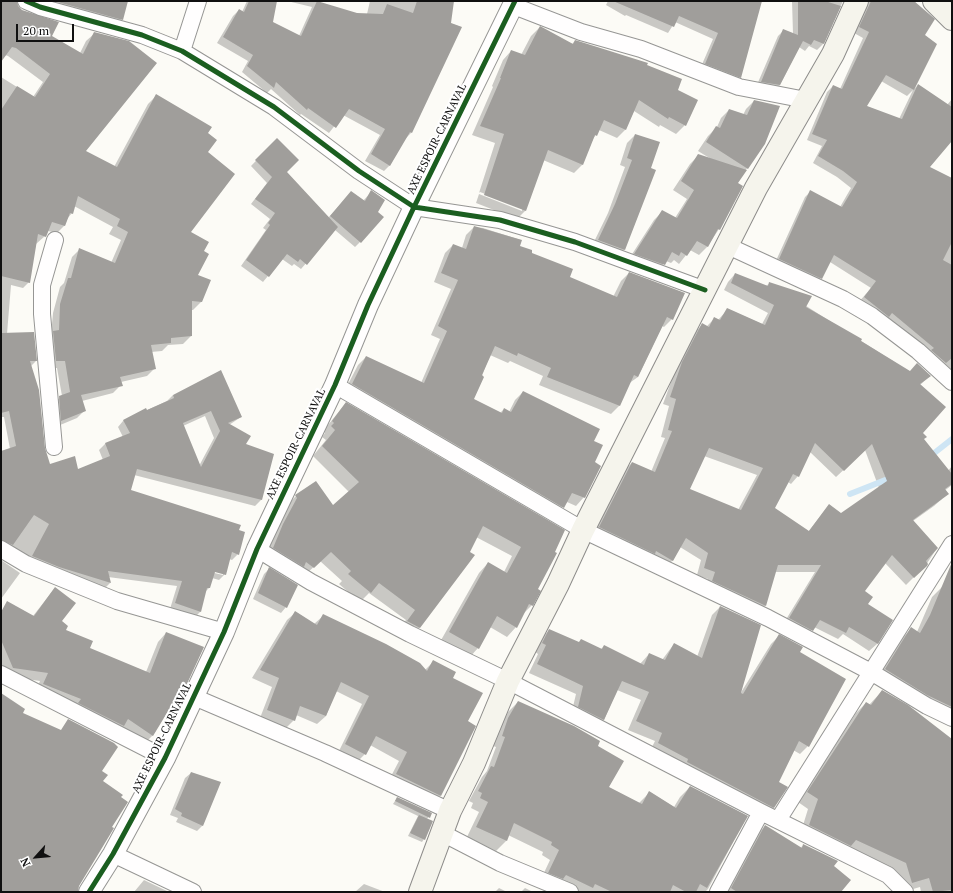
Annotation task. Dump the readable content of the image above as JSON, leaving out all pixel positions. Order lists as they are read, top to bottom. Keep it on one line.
{"streets":{"street":["AXE ESPOIR-CARNAVAL"]},"scale_bar":"20 m","north":"bottom left"}
